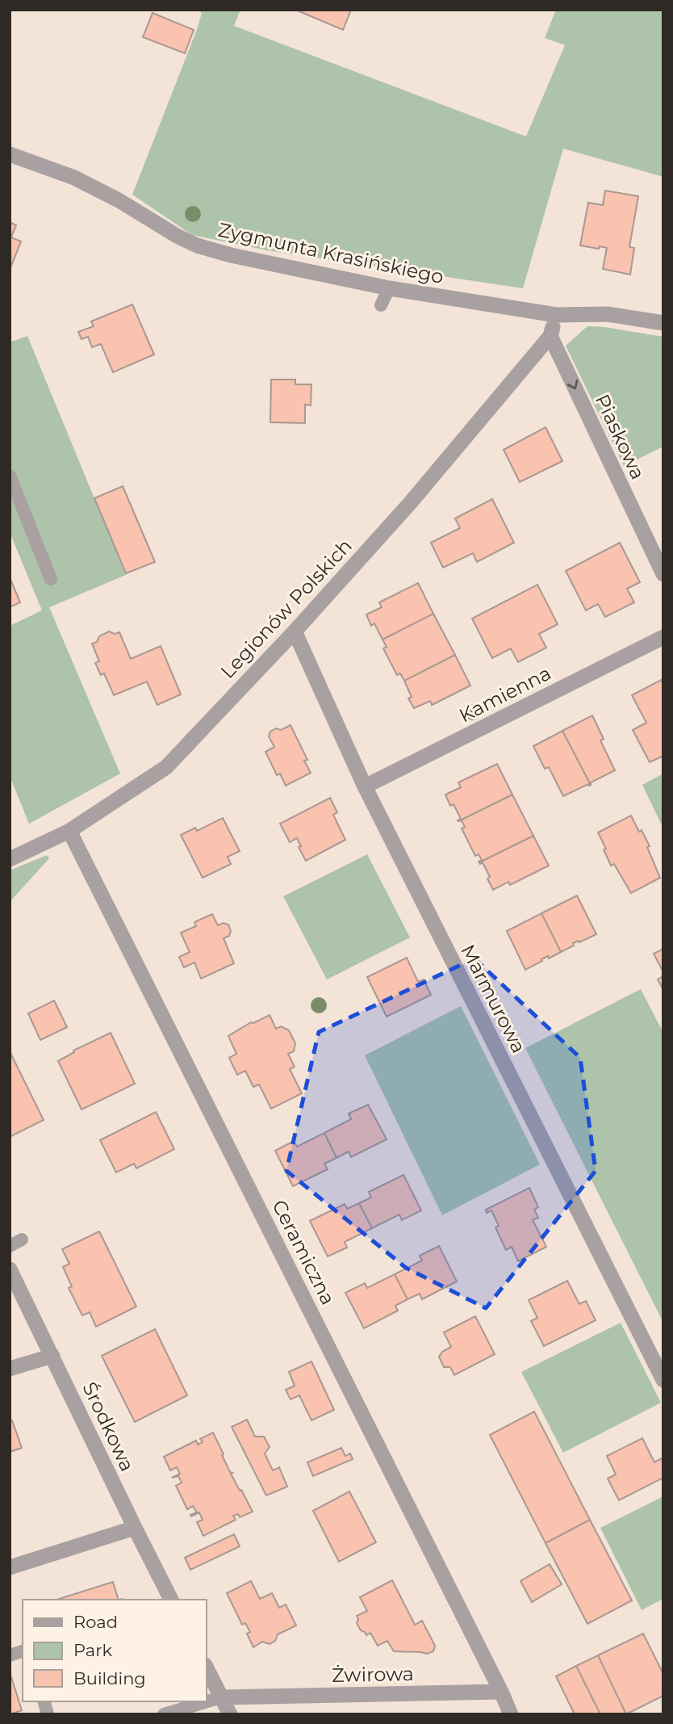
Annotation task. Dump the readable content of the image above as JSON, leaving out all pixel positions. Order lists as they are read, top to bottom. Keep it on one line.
{"streets":{"street":["Zygmunta Krasińskiego","Piaskowa","Legionów Polskich","Kamienna","Marmurowa","Ceramiczna","Środkowa","Żwirowa"]},"crossings":[["Piaskowa","Legionów Polskich"],["Legionów Polskich","Marmurowa"],["Legionów Polskich","Ceramiczna"],["Kamienna","Marmurowa"],["Ceramiczna","Żwirowa"]],"one_way":["Piaskowa"],"legend":["Road","Park","Building"]}
